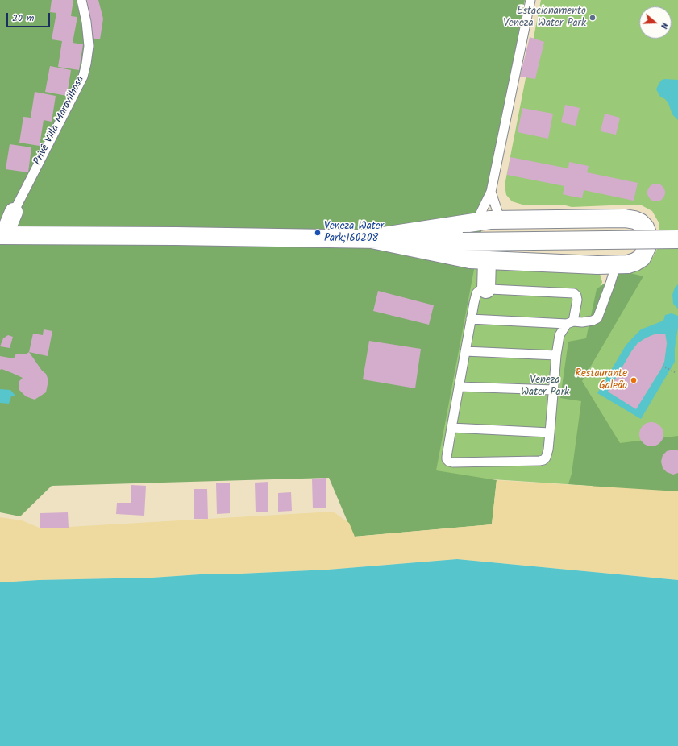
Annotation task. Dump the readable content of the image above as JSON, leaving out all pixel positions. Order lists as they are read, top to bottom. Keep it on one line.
{"streets":{"main road":["Privê Villa Maravilhosa"]},"parks":["Veneza Water Park"],"places":["Estacionamento Veneza Water Park","Veneza Water Park;160208","Restaurante Galeão"],"scale_bar":"20 m","north":"right"}
